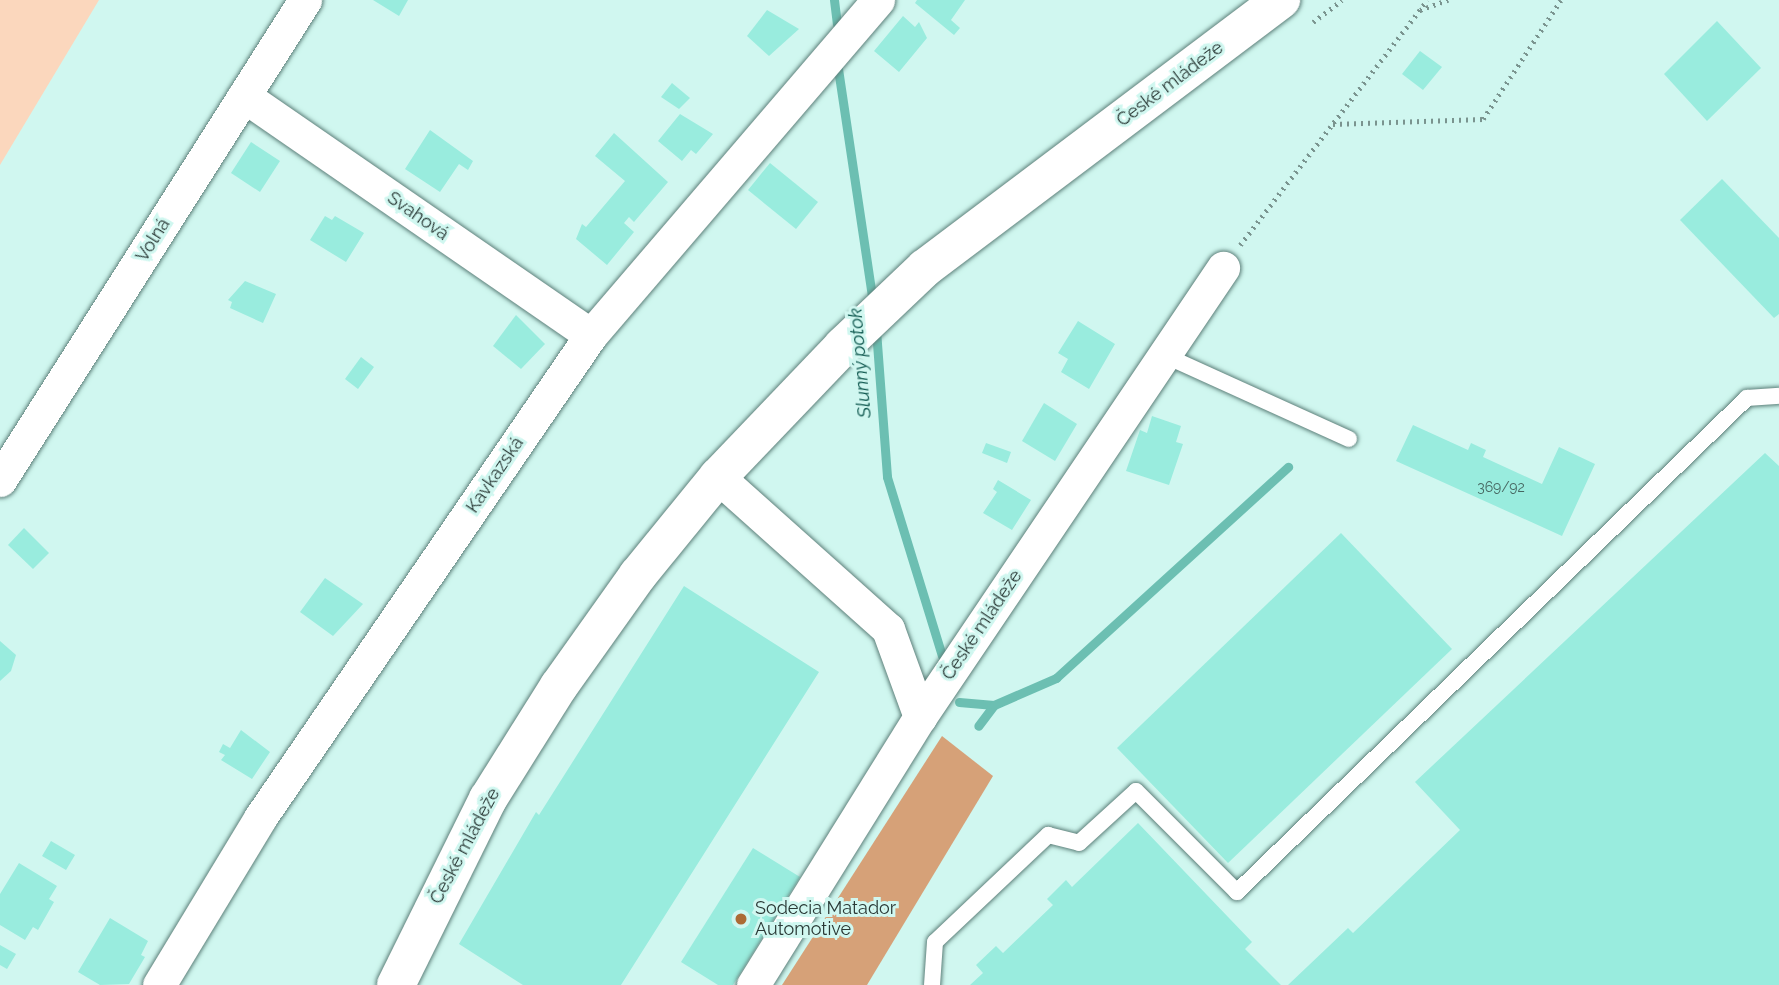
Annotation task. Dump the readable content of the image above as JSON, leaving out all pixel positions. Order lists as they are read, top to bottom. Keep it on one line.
{"streets":{"street":["České mládeže","Svahová","Volná","Kavkazská"]},"crossings":[["Svahová","Volná"],["Svahová","Kavkazská"]],"water":["Slunný potok"],"places":["Sodecia Matador Automotive"],"house_numbers":["369/92"]}
